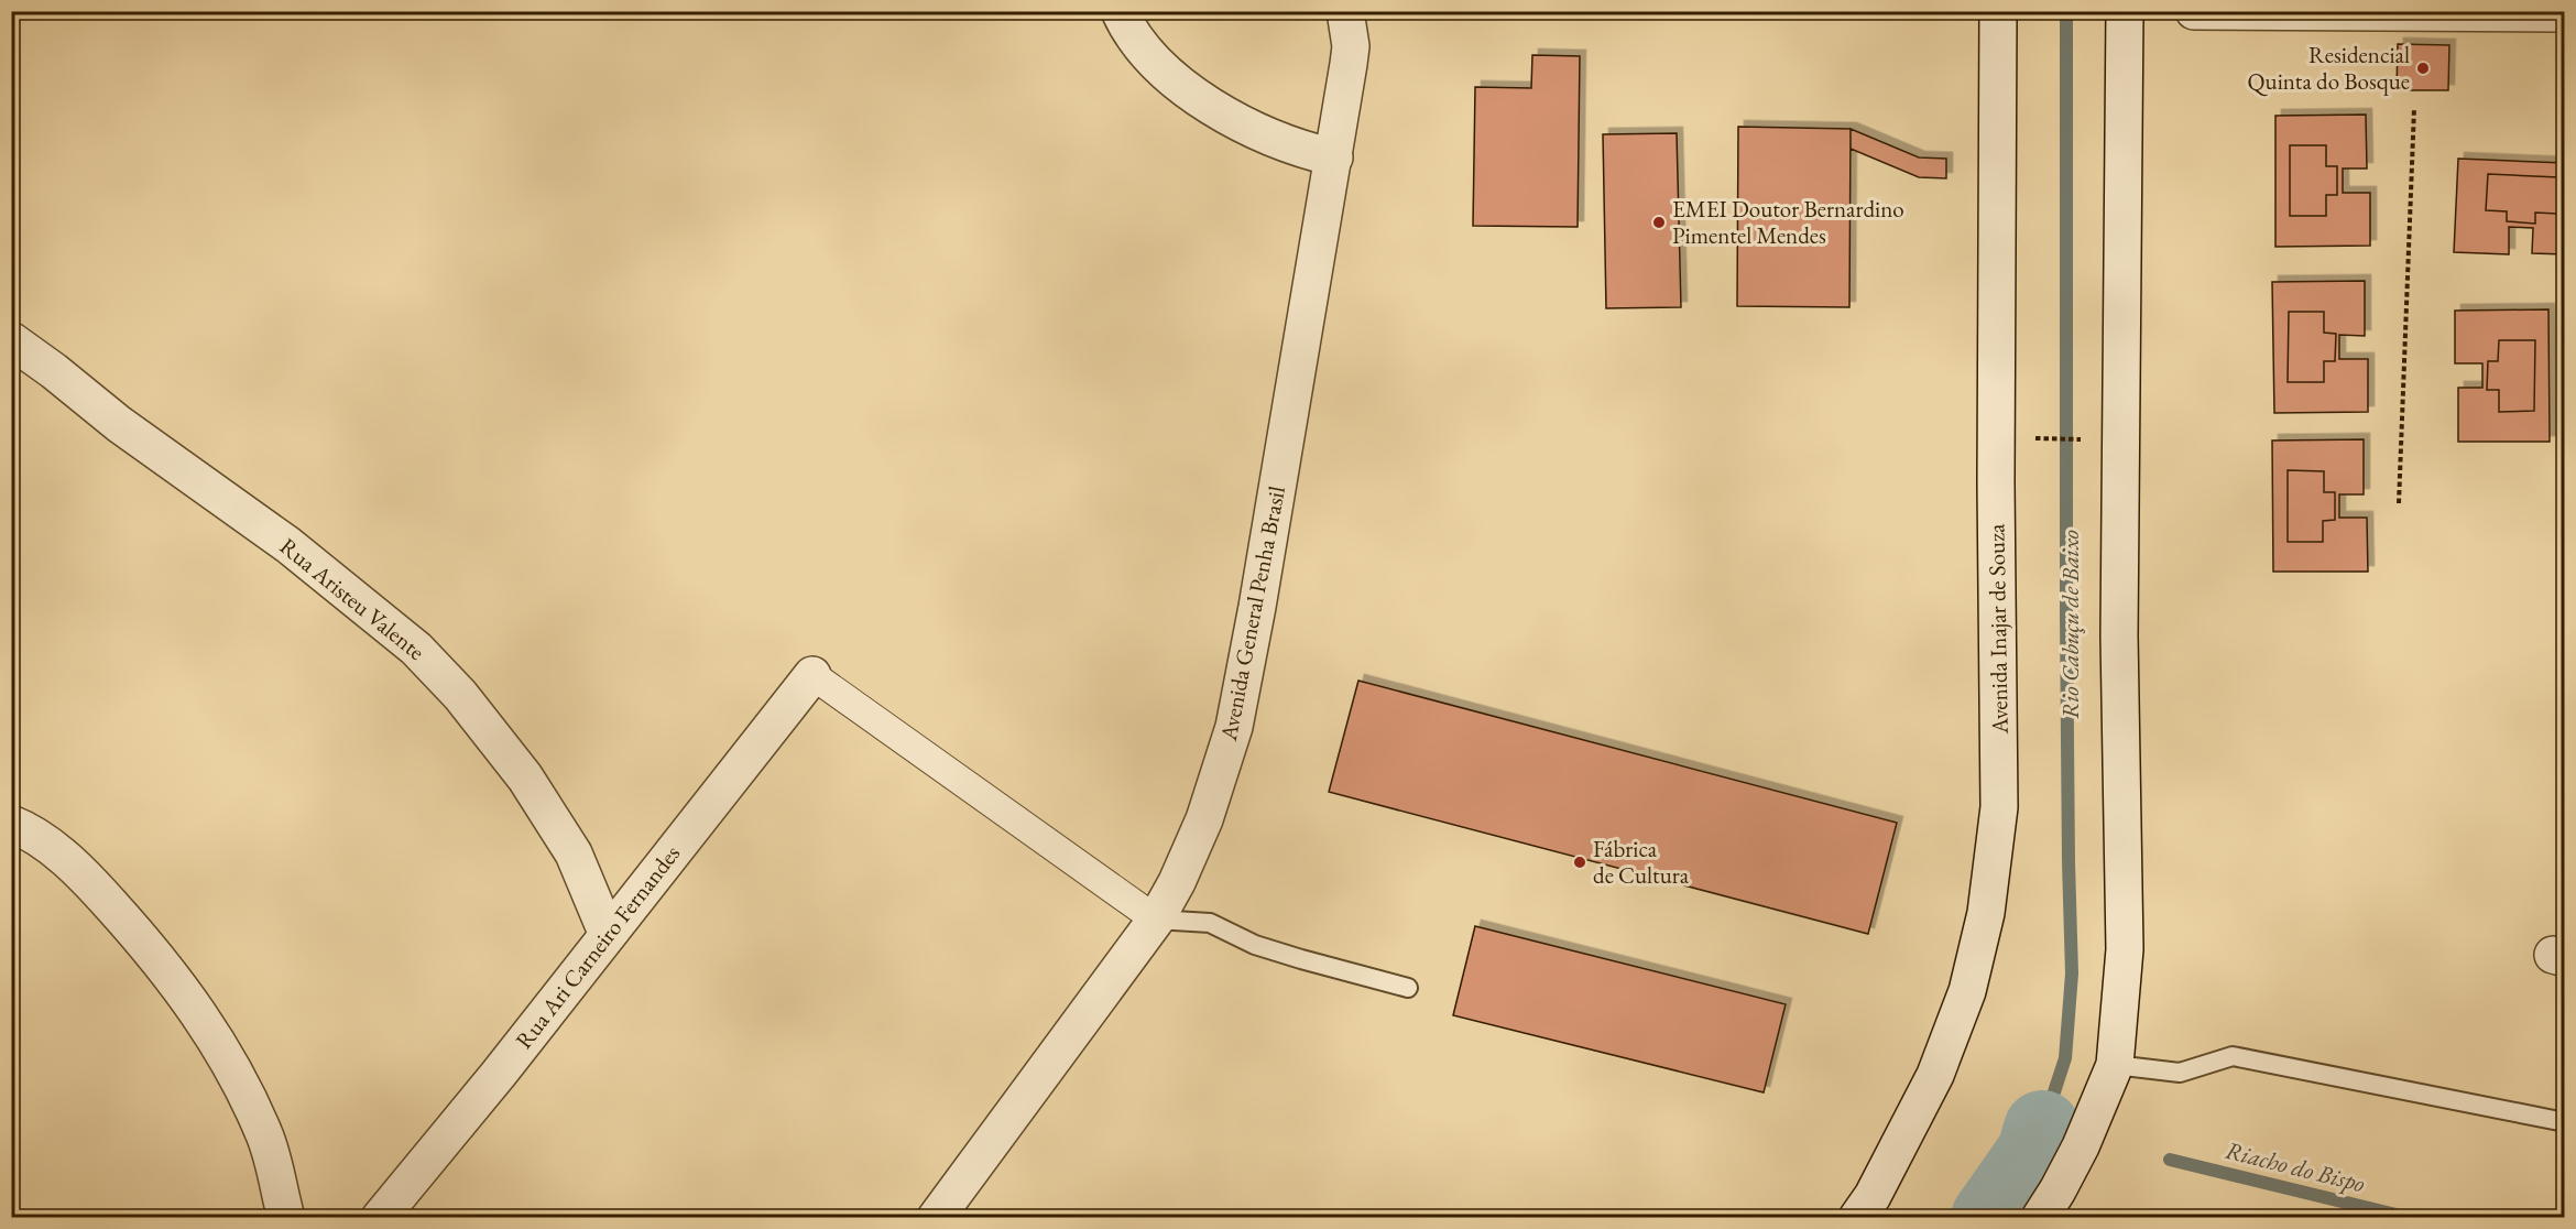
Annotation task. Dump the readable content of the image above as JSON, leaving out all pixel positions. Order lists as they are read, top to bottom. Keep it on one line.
{"streets":{"street":["Rua Aristeu Valente","Avenida General Penha Brasil","Avenida Inajar de Souza","Rua Ari Carneiro Fernandes"]},"crossings":[["Rua Aristeu Valente","Rua Ari Carneiro Fernandes"]],"water":["Rio Cabuçu de Baixo","Riacho do Bispo"],"places":["Residencial Quinta do Bosque","EMEI Doutor Bernardino Pimentel Mendes","Fábrica de Cultura"]}
